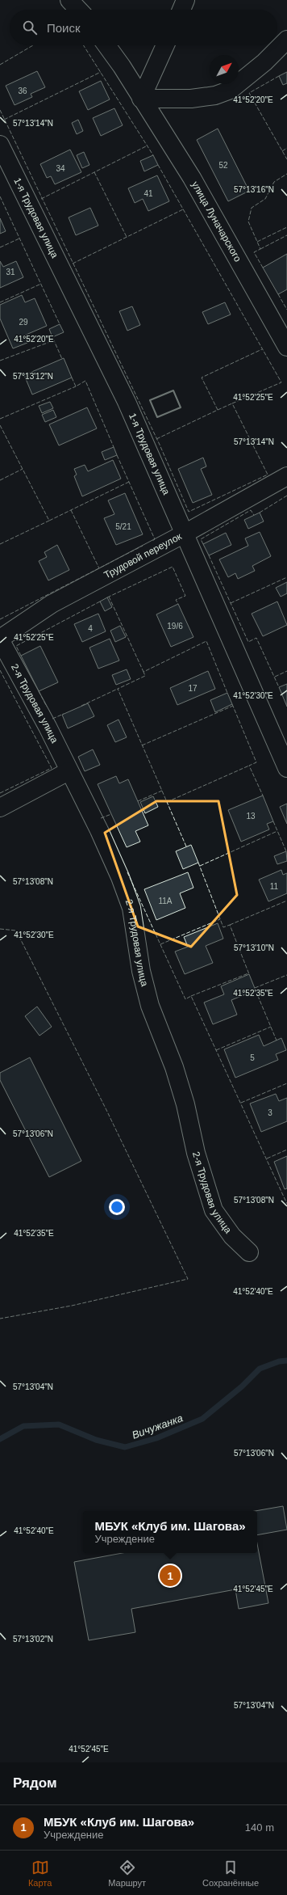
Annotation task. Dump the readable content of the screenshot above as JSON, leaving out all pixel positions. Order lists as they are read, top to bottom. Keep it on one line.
{"streets":{"street":["1-я Трудовая улица","улица Луначарского","Трудовой переулок","2-я Трудовая улица"]},"crossings":[["1-я Трудовая улица","Трудовой переулок"],["Трудовой переулок","2-я Трудовая улица"]],"water":["Вичужанка"],"house_numbers":["36","52","34","41","31","29","5/21","19/6","4","17","13","11","11А","5","3"],"north":"top right","page":{"search":"Поиск","popup":["МБУК «Клуб им. Шагова»","Учреждение"],"pins":"1","heading":"Рядом","list":[{"mark":"1","name":"МБУК «Клуб им. Шагова»","note":"Учреждение","value":"140 m"}],"nav":["Карта","Маршрут","Сохранённые"]},"coordinates":["41°52'20\"E","57°13'14\"N","57°13'16\"N","57°13'12\"N","41°52'25\"E","41°52'30\"E","57°13'08\"N","57°13'10\"N","41°52'35\"E","57°13'06\"N","41°52'40\"E","57°13'04\"N","41°52'45\"E","57°13'02\"N"]}
